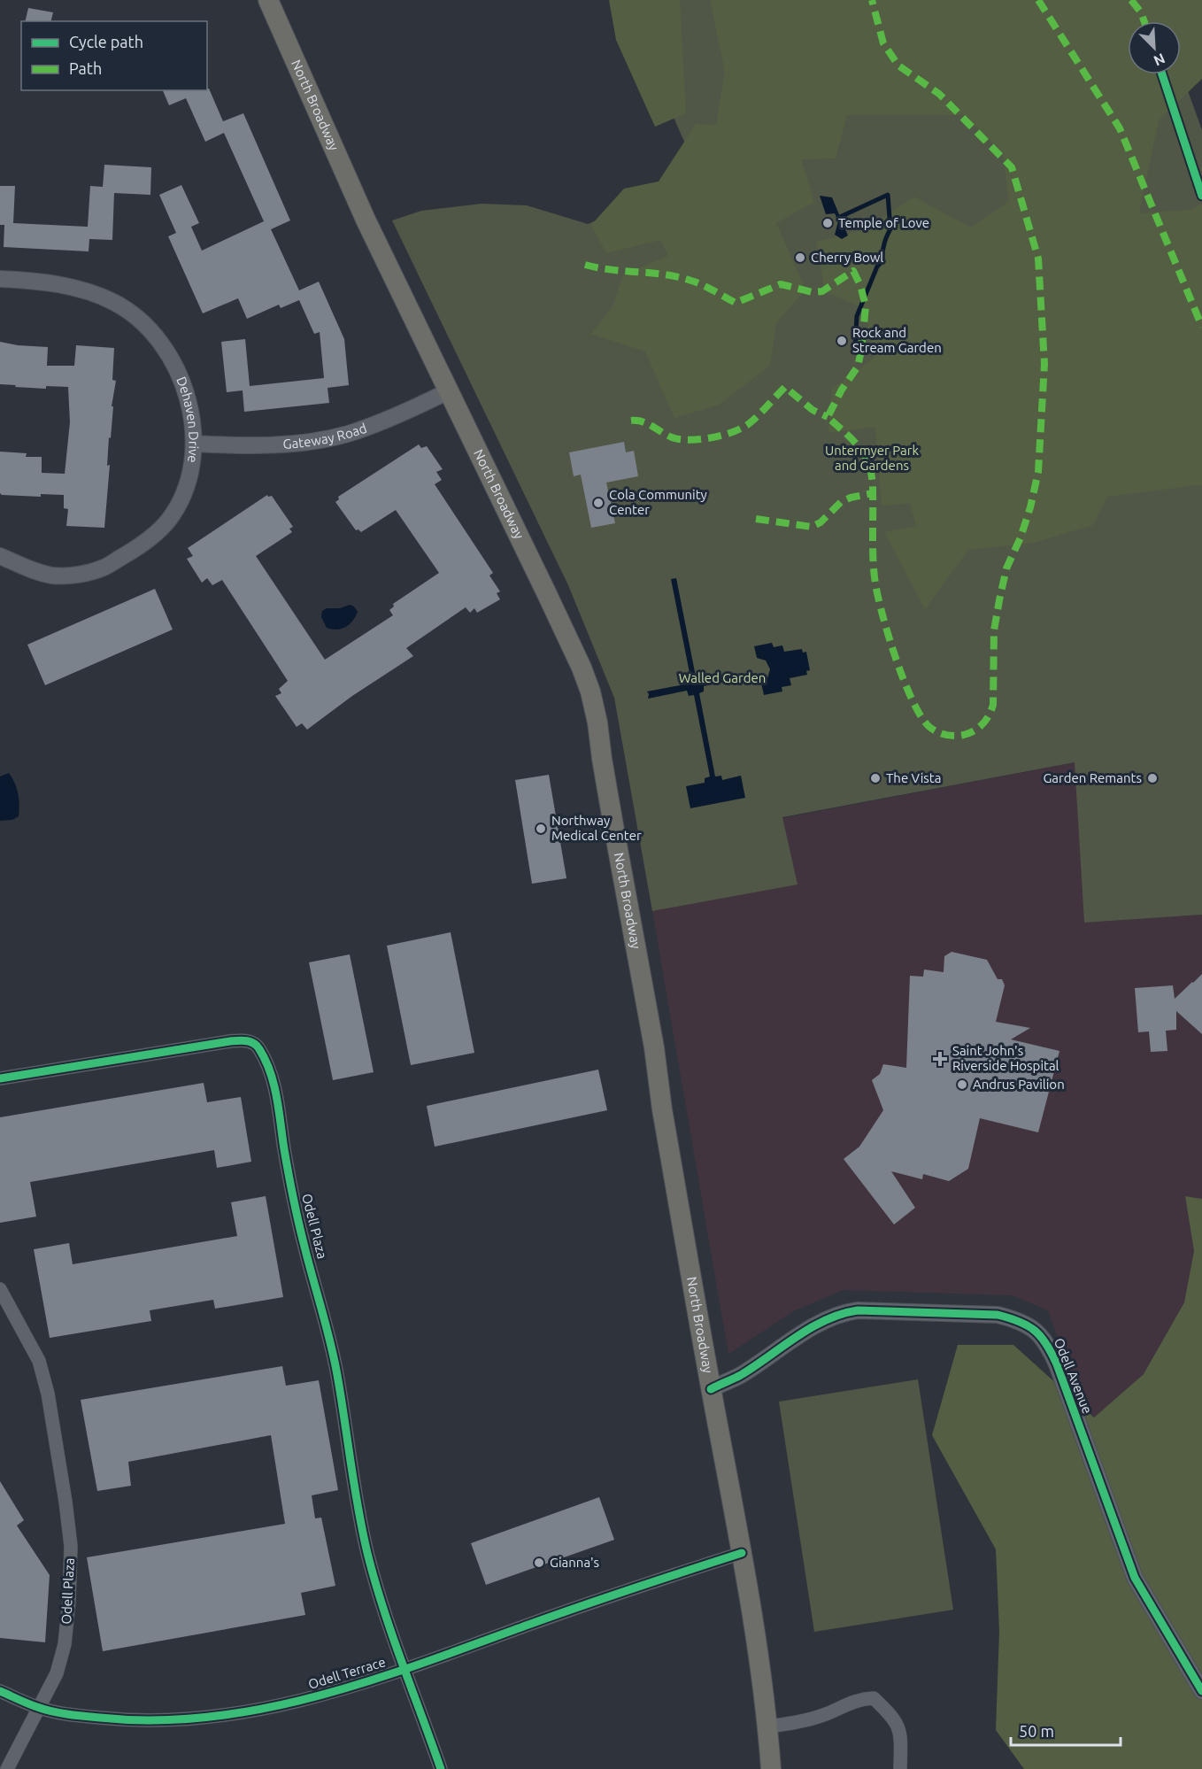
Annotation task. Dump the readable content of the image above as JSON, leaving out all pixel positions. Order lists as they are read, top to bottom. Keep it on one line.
{"streets":{"main road":["North Broadway"],"street":["Dehaven Drive","Gateway Road","Odell Plaza","Odell Avenue","Odell Terrace"]},"crossings":[["North Broadway","Gateway Road"],["North Broadway","Odell Avenue"],["North Broadway","Odell Terrace"],["Dehaven Drive","Gateway Road"],["Odell Plaza","Odell Terrace"]],"parks":["Untermyer Park and Gardens","Walled Garden"],"places":{"other":["Temple of Love","Cherry Bowl","Rock and Stream Garden","Cola Community Center","The Vista","Garden Remants","Northway Medical Center","Andrus Pavilion","Gianna's"],"health":["Saint John's Riverside Hospital"]},"legend":["Cycle path","Path"],"scale_bar":"50 m","north":"bottom right"}
